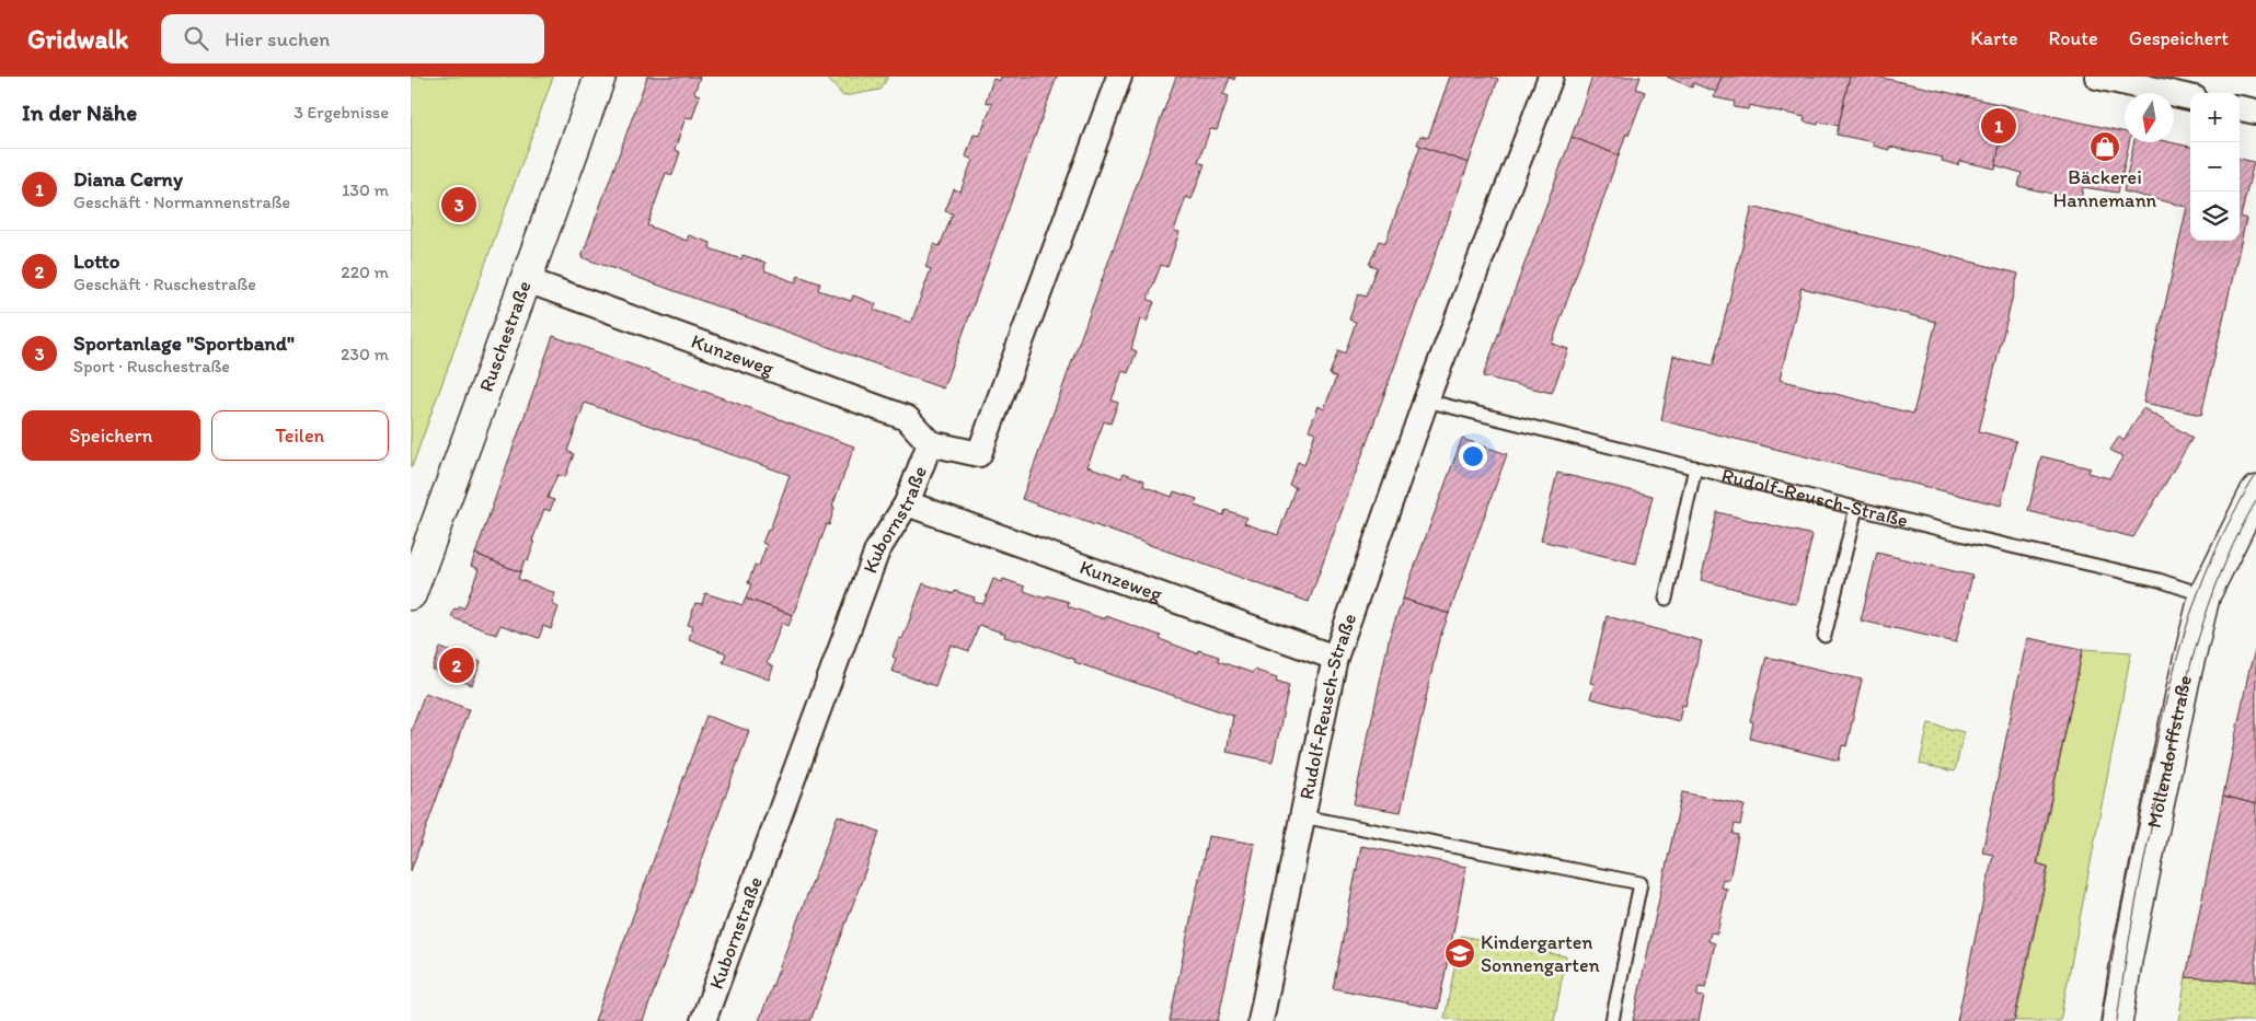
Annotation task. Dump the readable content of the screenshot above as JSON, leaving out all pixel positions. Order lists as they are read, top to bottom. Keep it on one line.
{"streets":{"street":["Ruschestraße","Kunzeweg","Rudolf-Reusch-Straße","Kubornstraße","Möllendorffstraße"]},"crossings":[["Ruschestraße","Kunzeweg"],["Kunzeweg","Rudolf-Reusch-Straße"],["Kunzeweg","Kubornstraße"],["Rudolf-Reusch-Straße","Möllendorffstraße"]],"places":{"shop":["Bäckerei Hannemann"],"school or university":["Kindergarten Sonnengarten"]},"north":"bottom","page":{"header":"Gridwalk","search":"Hier suchen","nav":["Karte","Route","Gespeichert"],"heading":["In der Nähe","3 Ergebnisse"],"map_buttons":["+","−"],"pins":["1","3","2"],"list":[{"mark":"1","name":"Diana Cerny","note":"Geschäft · Normannenstraße","value":"130 m"},{"mark":"2","name":"Lotto","note":"Geschäft · Ruschestraße","value":"220 m"},{"mark":"3","name":"Sportanlage \"Sportband\"","note":"Sport · Ruschestraße","value":"230 m"}],"buttons":["Speichern","Teilen"]}}
